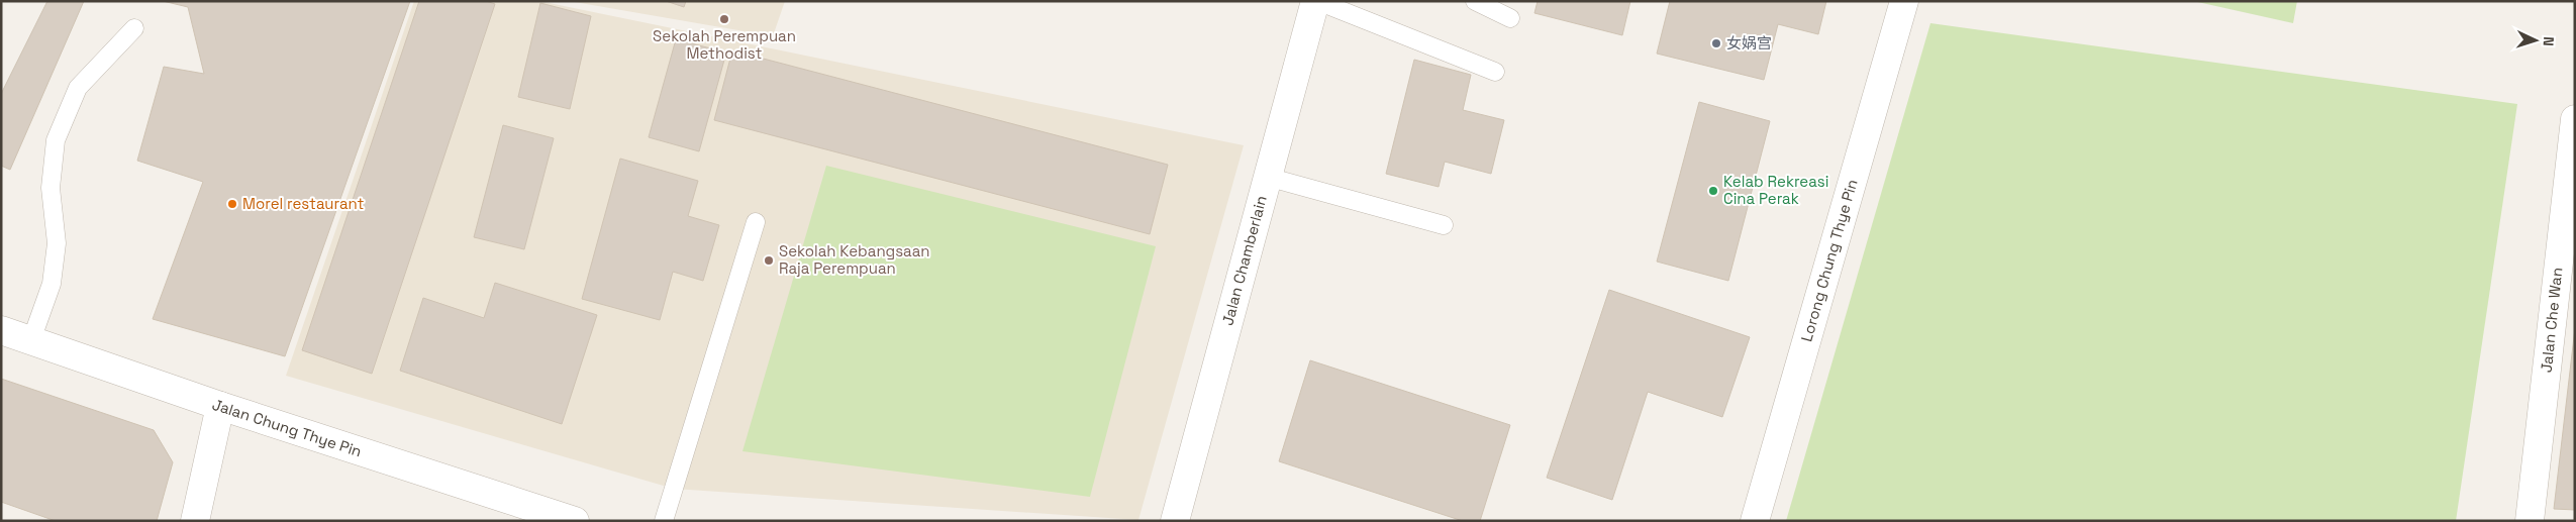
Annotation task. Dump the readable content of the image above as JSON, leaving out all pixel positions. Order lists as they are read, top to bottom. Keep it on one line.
{"streets":{"street":["Jalan Chamberlain","Lorong Chung Thye Pin","Jalan Che Wan","Jalan Chung Thye Pin"]},"places":["Sekolah Perempuan Methodist","女娲宫","Kelab Rekreasi Cina Perak","Morel restaurant","Sekolah Kebangsaan Raja Perempuan"],"north":"right"}
